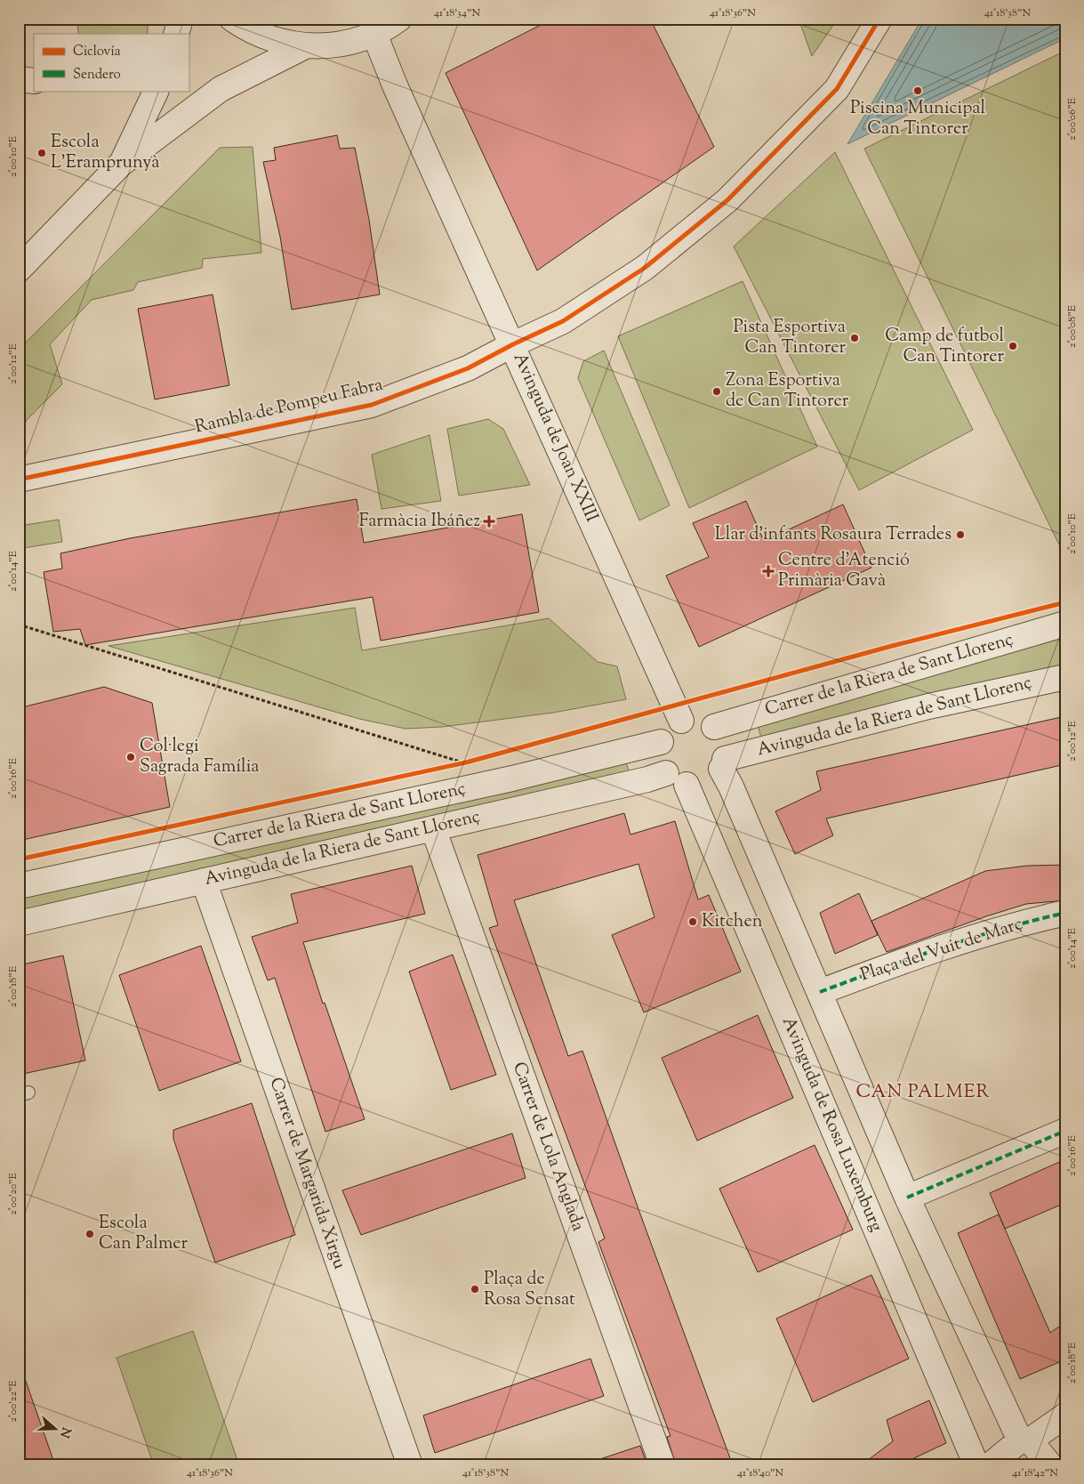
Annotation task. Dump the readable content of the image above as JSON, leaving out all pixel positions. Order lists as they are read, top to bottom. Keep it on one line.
{"streets":{"street":["Rambla de Pompeu Fabra","Avinguda de Joan XXIII","Carrer de la Riera de Sant Llorenç","Avinguda de la Riera de Sant Llorenç","Plaça del Vuit de Març","Avinguda de Rosa Luxemburg","Carrer de Lola Anglada","Carrer de Margarida Xirgu"]},"crossings":[["Rambla de Pompeu Fabra","Avinguda de Joan XXIII"],["Avinguda de Joan XXIII","Carrer de la Riera de Sant Llorenç"],["Avinguda de Joan XXIII","Avinguda de la Riera de Sant Llorenç"],["Avinguda de Joan XXIII","Avinguda de Rosa Luxemburg"],["Carrer de la Riera de Sant Llorenç","Avinguda de la Riera de Sant Llorenç"],["Carrer de la Riera de Sant Llorenç","Avinguda de Rosa Luxemburg"],["Avinguda de la Riera de Sant Llorenç","Avinguda de Rosa Luxemburg"],["Avinguda de la Riera de Sant Llorenç","Carrer de Lola Anglada"],["Avinguda de la Riera de Sant Llorenç","Carrer de Margarida Xirgu"]],"districts":["CAN PALMER"],"places":{"other":["Piscina Municipal Can Tintorer","Escola L'Eramprunyà","Pista Esportiva Can Tintorer","Camp de futbol Can Tintorer","Zona Esportiva de Can Tintorer","Llar d'infants Rosaura Terrades","Col·legi Sagrada Família","Kitchen","Escola Can Palmer","Plaça de Rosa Sensat"],"health":["Farmàcia Ibáñez","Centre d'Atenció Primària Gavà"]},"legend":["Ciclovía","Sendero"],"north":"right","coordinates":["41°18'34\"N","41°18'36\"N","41°18'38\"N","2°00'06\"E","2°00'10\"E","2°00'08\"E","2°00'12\"E","2°00'14\"E","2°00'16\"E","2°00'18\"E","2°00'20\"E","2°00'22\"E","41°18'40\"N","41°18'42\"N"]}
